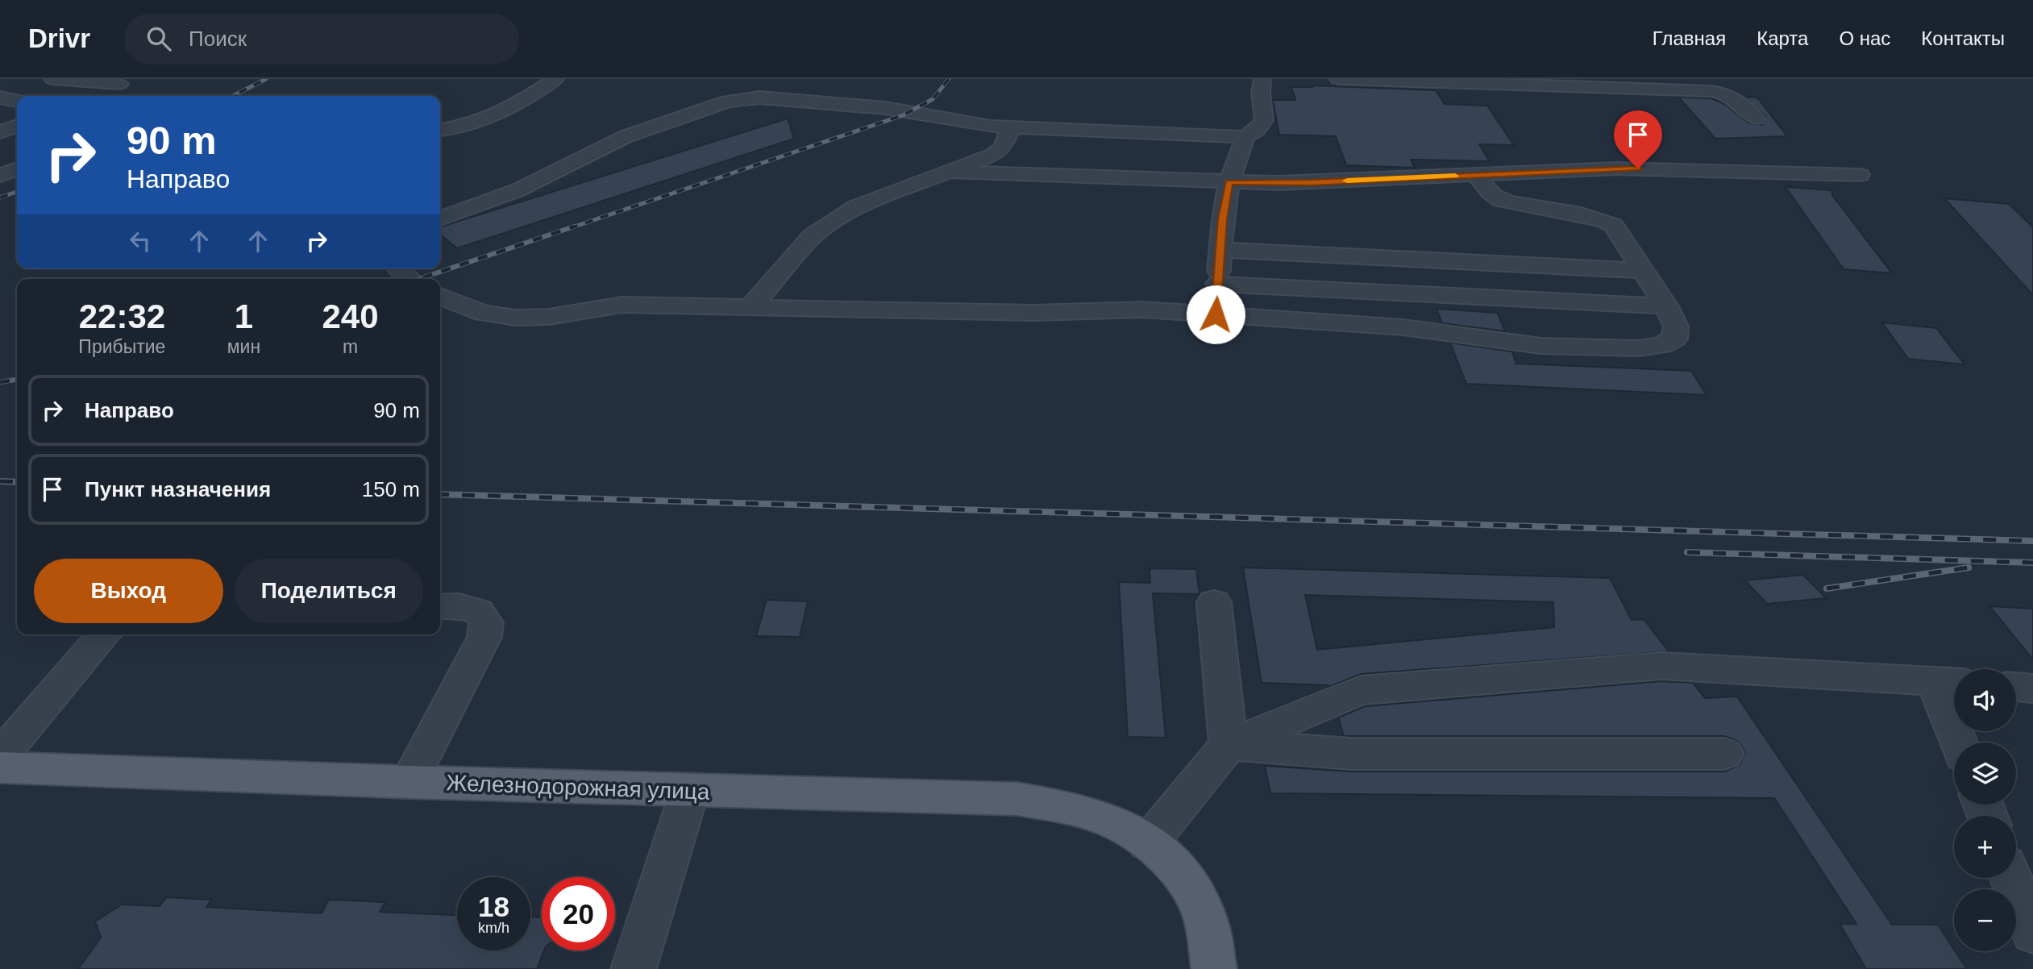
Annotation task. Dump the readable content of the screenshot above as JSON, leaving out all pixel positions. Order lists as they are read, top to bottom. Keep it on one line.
{"streets":{"main road":["Железнодорожная улица"]},"page":{"header":"Drivr","search":"Поиск","nav":["Главная","Карта","О нас","Контакты"],"turn":["90 m","Направо"],"eta":["22:32","Прибытие","1","мин","240","m"],"list":[{"name":"Направо","value":"90 m"},{"name":"Пункт назначения","value":"150 m"}],"buttons":["Выход","Поделиться"],"map_buttons":["+","−"],"speed":"18 km/h","limit":"20"}}
